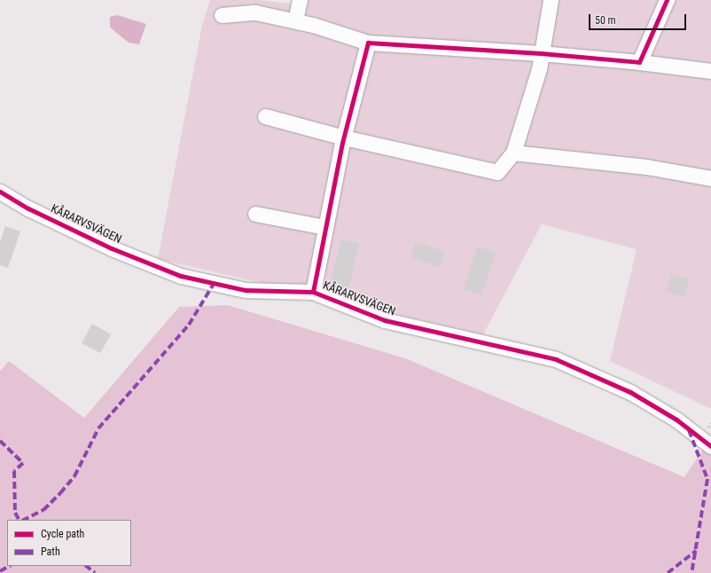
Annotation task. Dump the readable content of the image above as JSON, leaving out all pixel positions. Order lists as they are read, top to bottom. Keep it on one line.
{"streets":{"street":["KÅRARVSVÄGEN"]},"legend":["Cycle path","Path"],"scale_bar":"50 m"}
